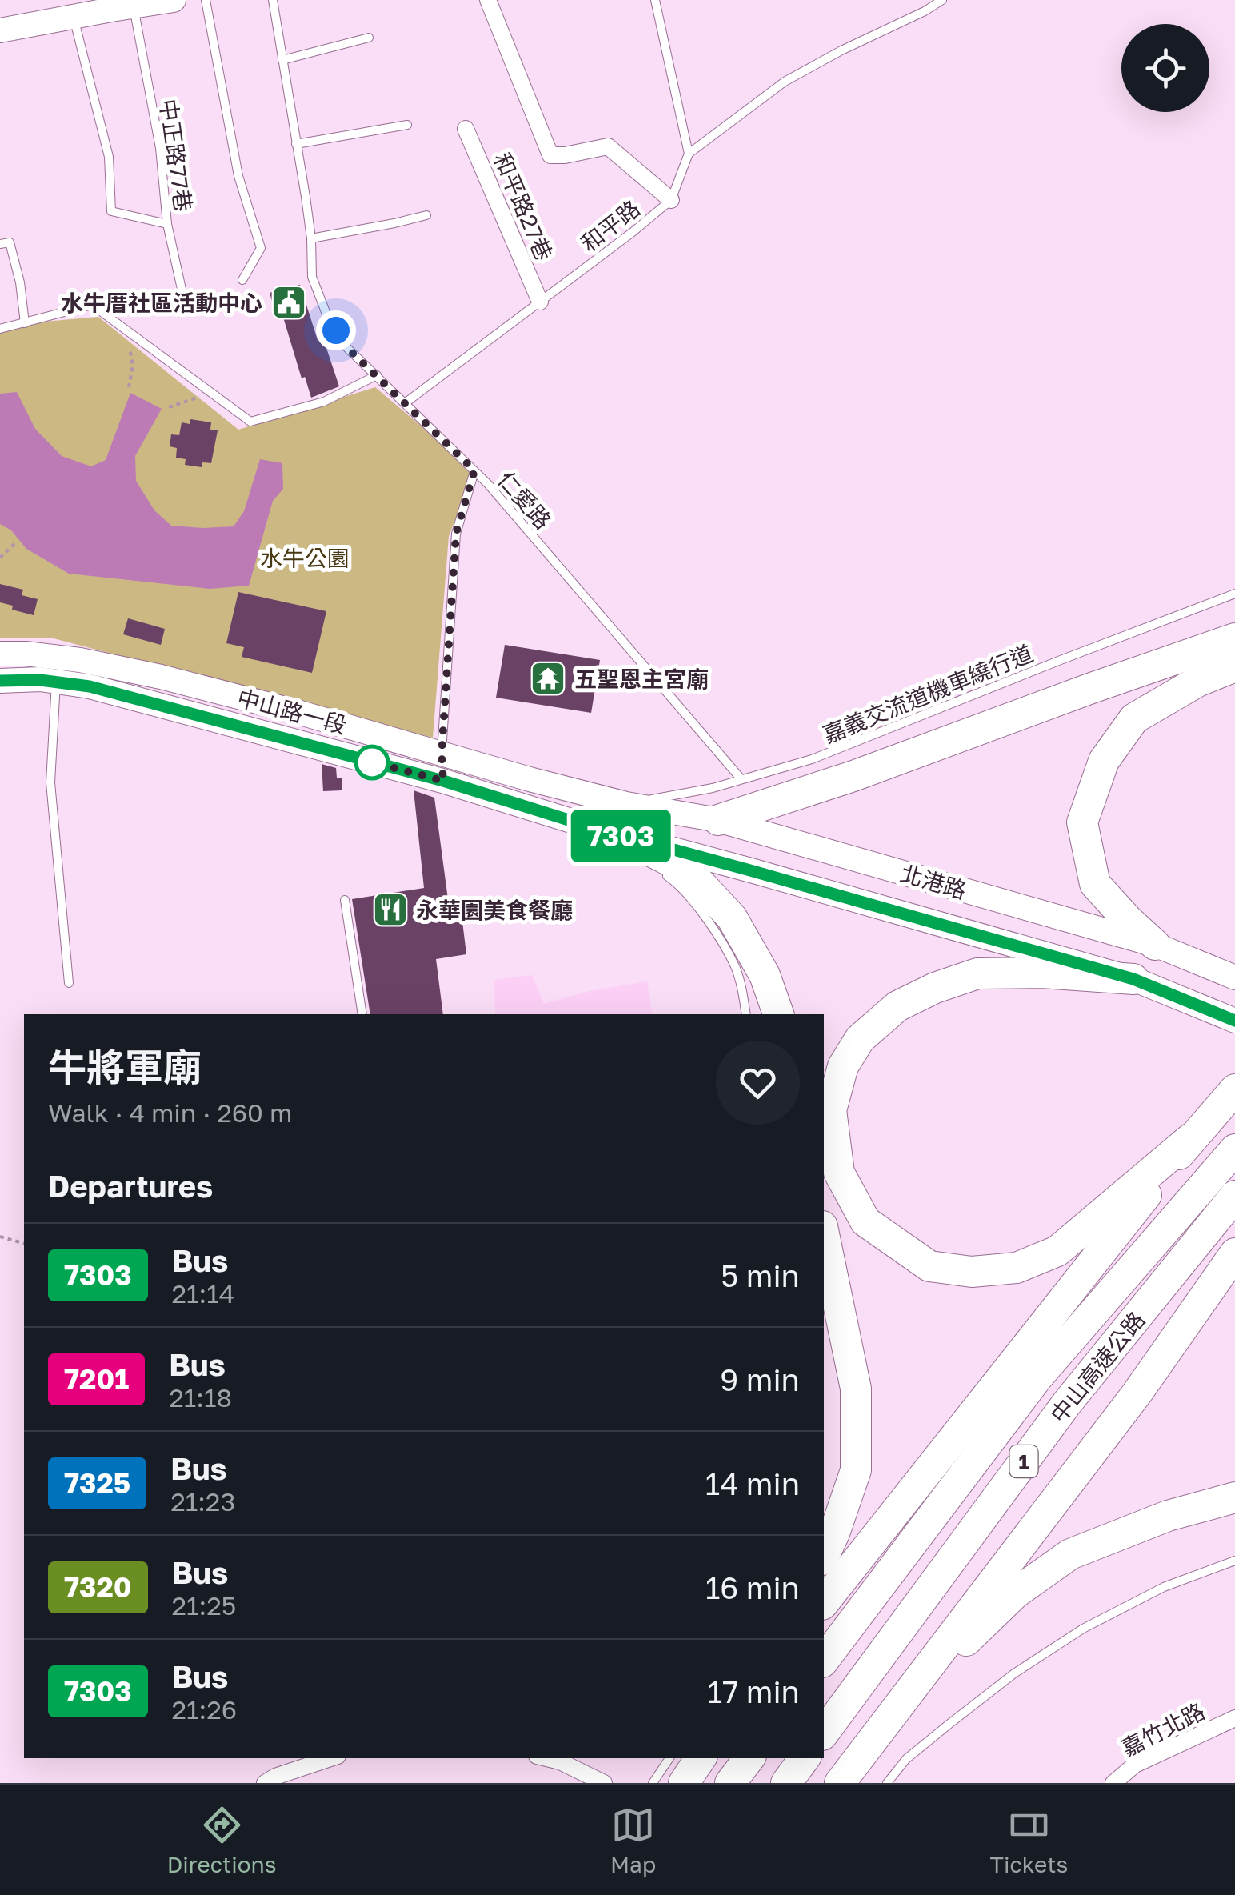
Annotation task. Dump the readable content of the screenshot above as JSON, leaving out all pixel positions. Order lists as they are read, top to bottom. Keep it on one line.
{"streets":{"highway":["中山高速公路","1"],"main road":["中山路一段","北港路"],"street":["和平路27巷","嘉竹北路"],"lane":["中正路77巷","和平路","仁愛路","嘉義交流道機車繞行道"]},"crossings":[["和平路27巷","和平路"],["和平路","仁愛路"],["仁愛路","嘉義交流道機車繞行道"],["嘉義交流道機車繞行道","中山路一段"],["嘉義交流道機車繞行道","北港路"],["中山路一段","北港路"]],"parks":["水牛公園"],"places":{"public building":["水牛厝社區活動中心"],"temple":["五聖恩主宮廟"],"restaurant":["永華園美食餐廳"]},"lines":["bus line 7303"],"page":{"on_map":"7303","heading":[["牛將軍廟","Walk · 4 min · 260 m"],"Departures"],"list":[{"mark":"7303","name":"Bus","note":"21:14","value":"5 min"},{"mark":"7201","name":"Bus","note":"21:18","value":"9 min"},{"mark":"7325","name":"Bus","note":"21:23","value":"14 min"},{"mark":"7320","name":"Bus","note":"21:25","value":"16 min"},{"mark":"7303","name":"Bus","note":"21:26","value":"17 min"}],"tabs":["Directions","Map","Tickets"]}}
